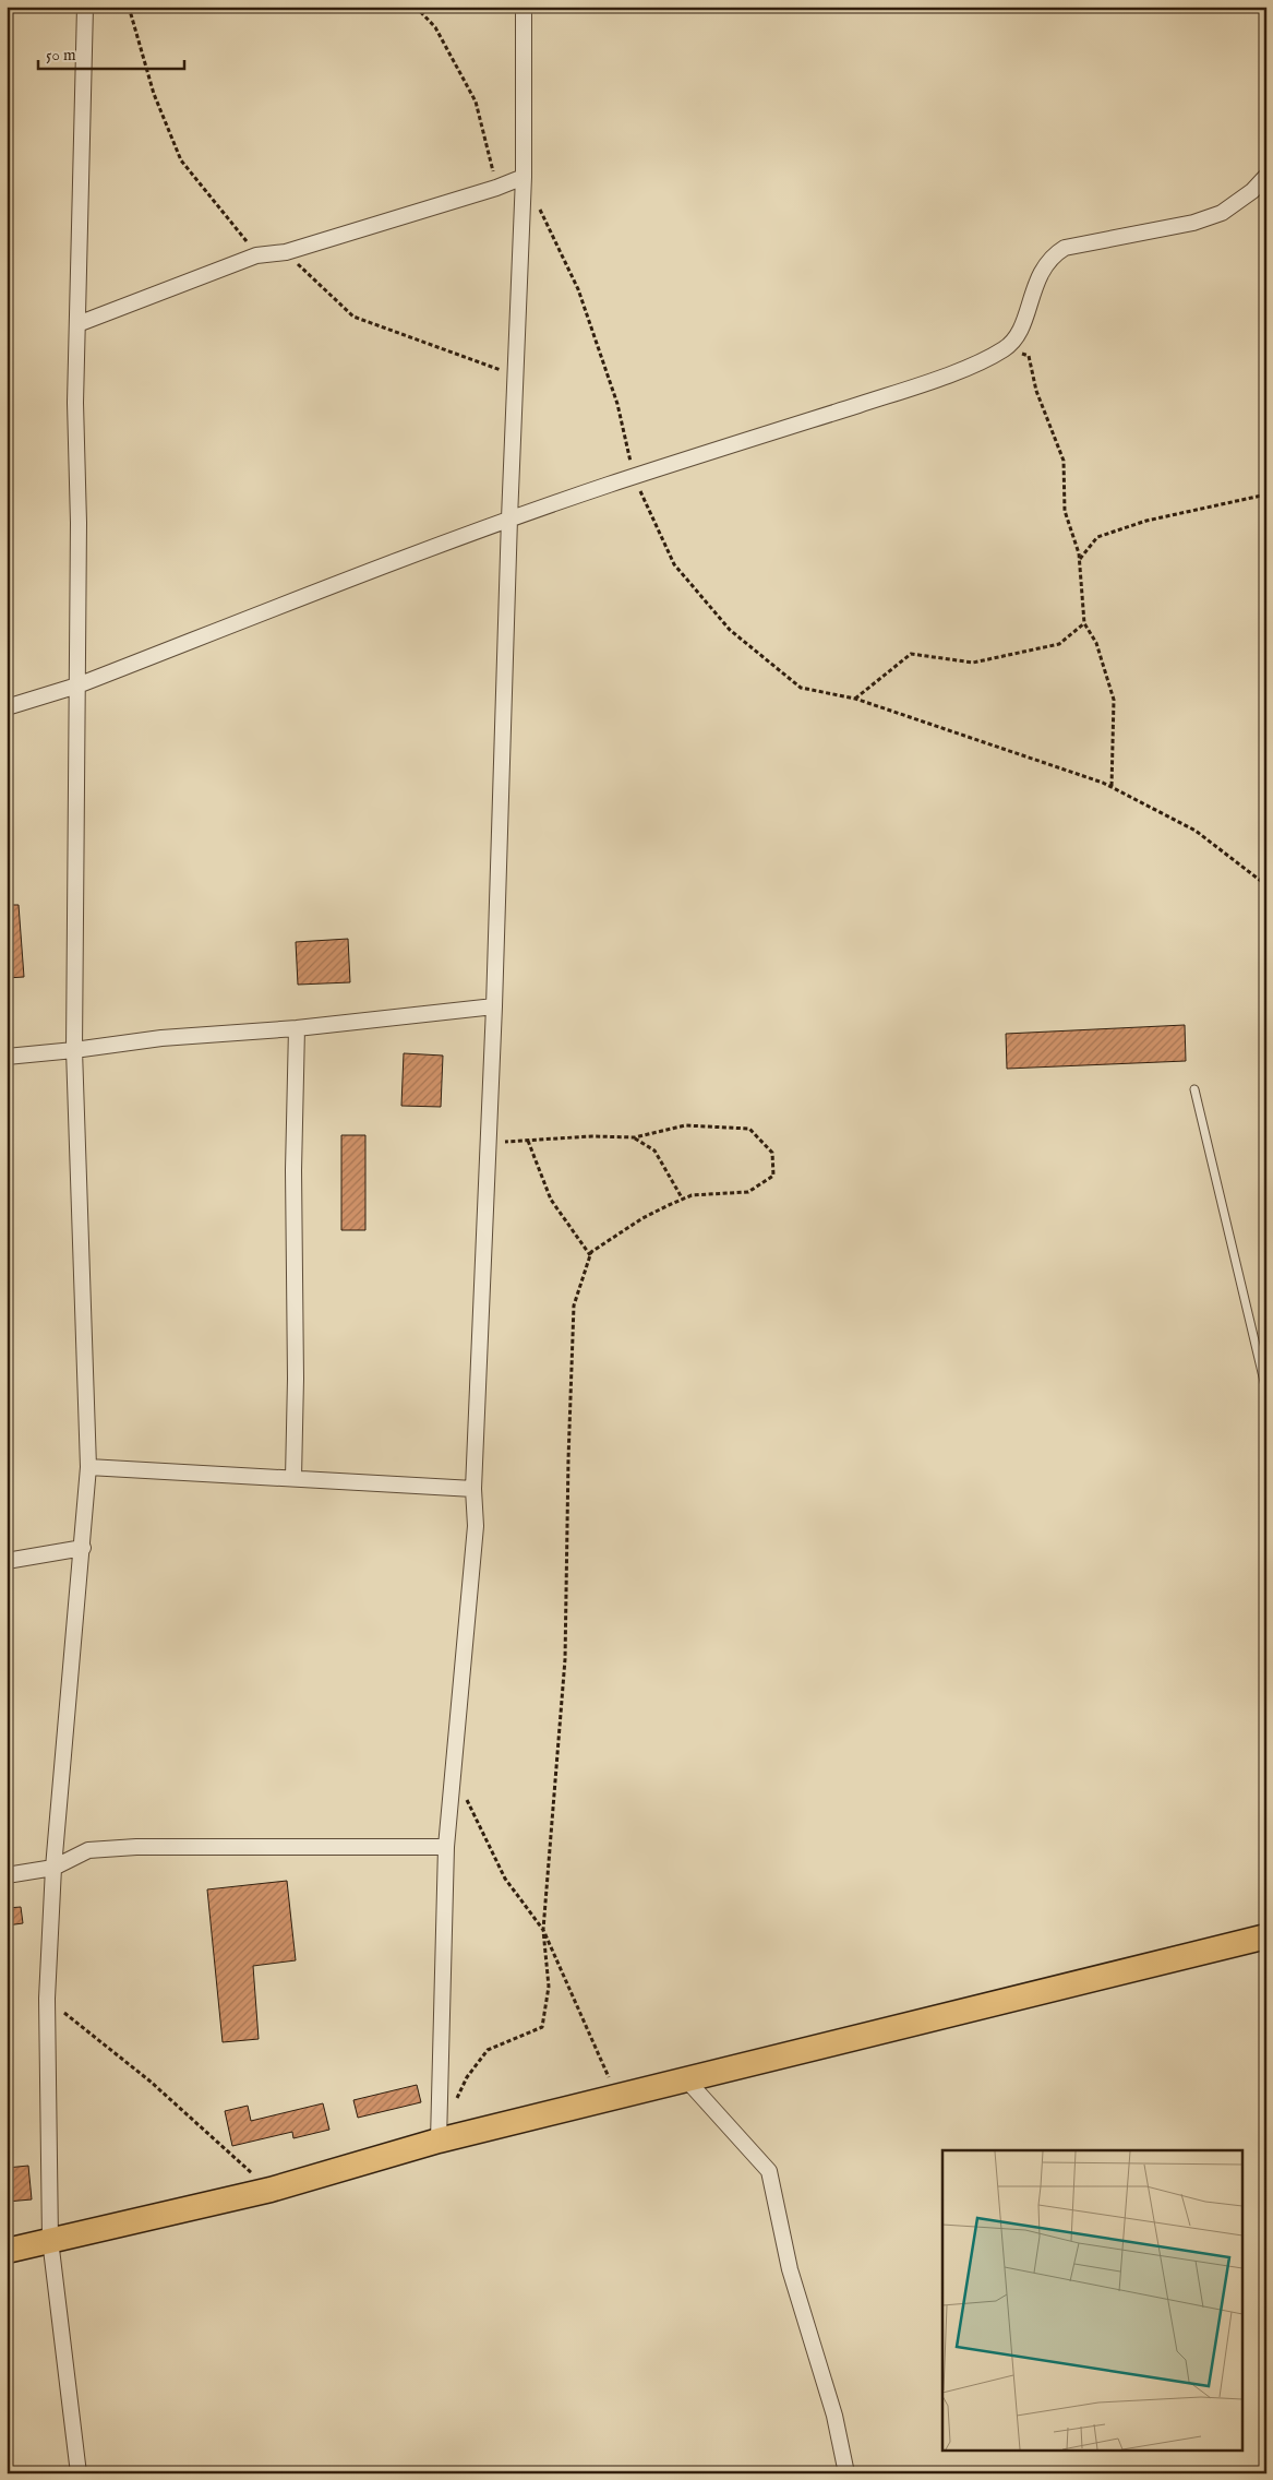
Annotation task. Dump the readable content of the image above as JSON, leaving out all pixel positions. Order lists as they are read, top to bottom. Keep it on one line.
{"scale_bar":"50 m"}
